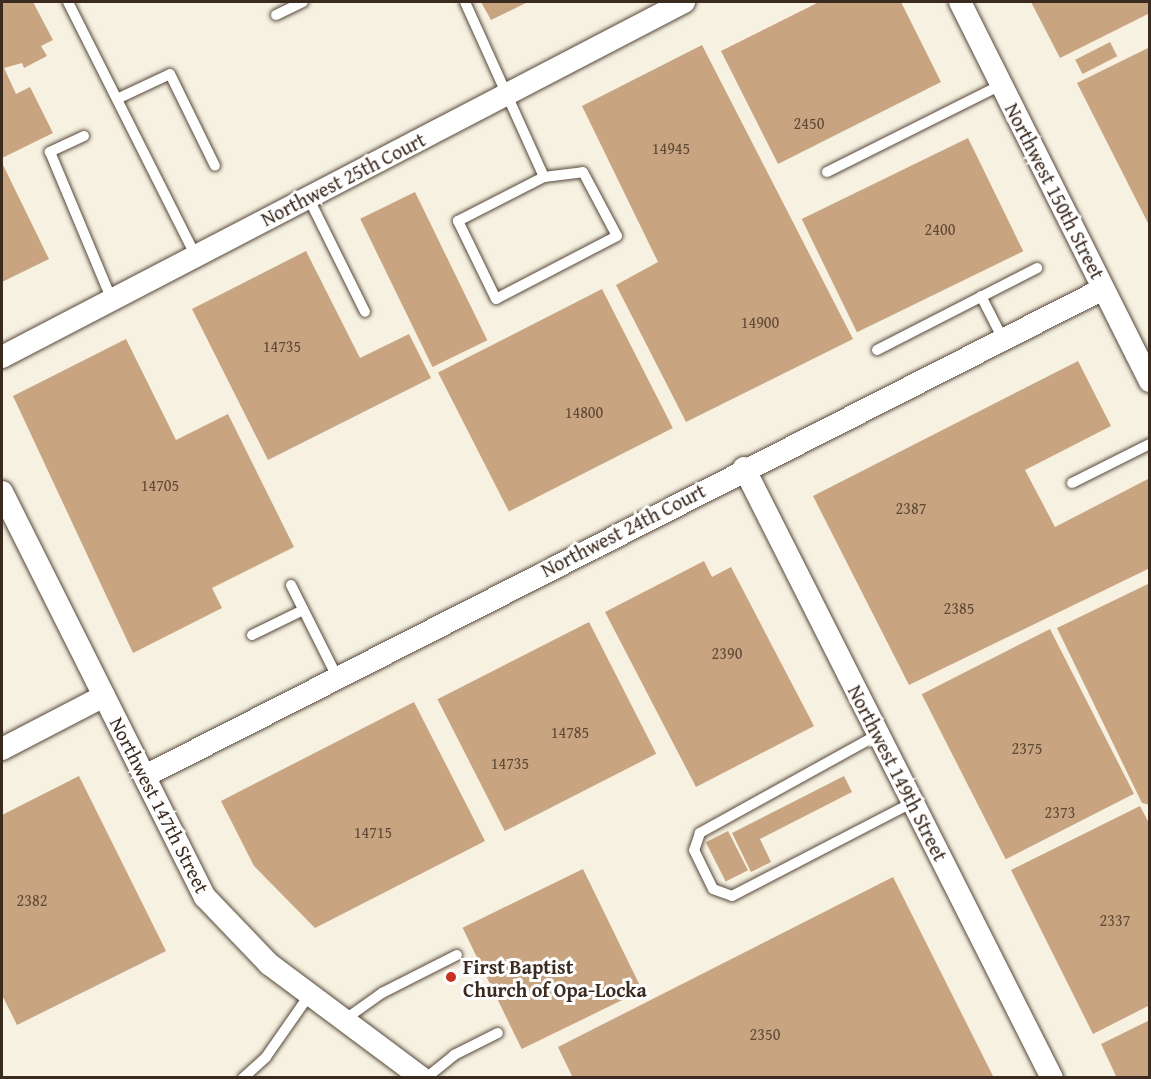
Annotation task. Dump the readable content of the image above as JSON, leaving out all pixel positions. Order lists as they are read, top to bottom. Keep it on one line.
{"streets":{"street":["Northwest 25th Court","Northwest 150th Street","Northwest 24th Court","Northwest 149th Street","Northwest 147th Street"]},"crossings":[["Northwest 150th Street","Northwest 24th Court"],["Northwest 24th Court","Northwest 149th Street"],["Northwest 24th Court","Northwest 147th Street"]],"places":["First Baptist Church of Opa-Locka"],"house_numbers":["2450","14945","2400","14900","14735","14800","14705","2387","2385","2390","14785","2375","14735","2373","14715","2382","2337","2350"]}
